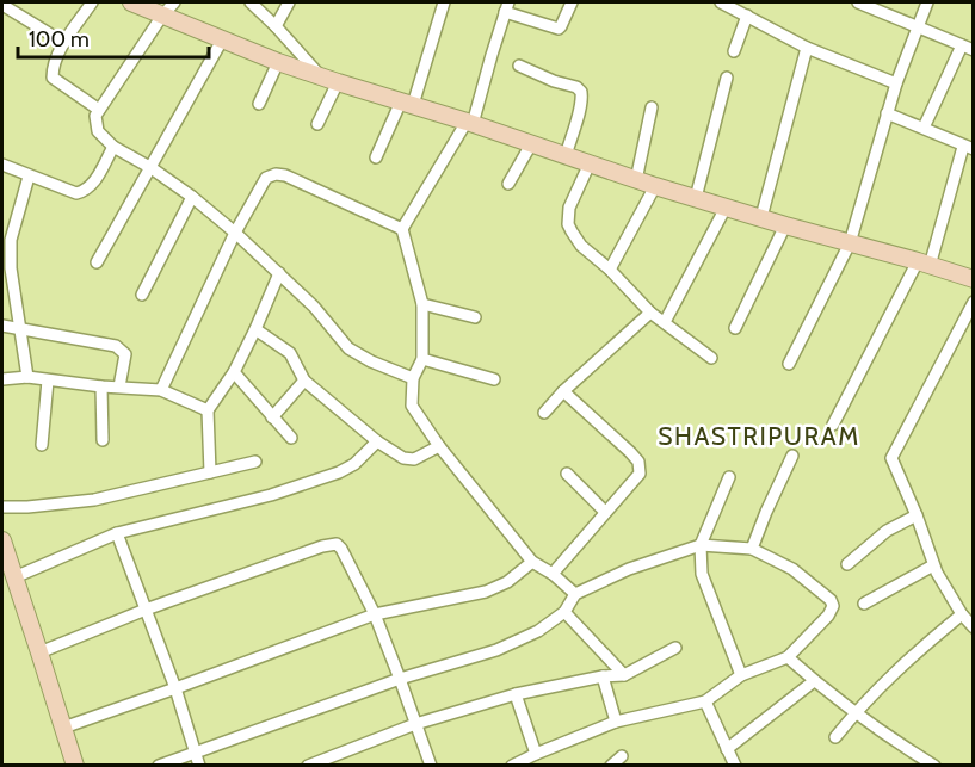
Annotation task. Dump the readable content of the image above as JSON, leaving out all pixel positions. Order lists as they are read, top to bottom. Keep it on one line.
{"districts":["SHASTRIPURAM"],"scale_bar":"100 m"}
